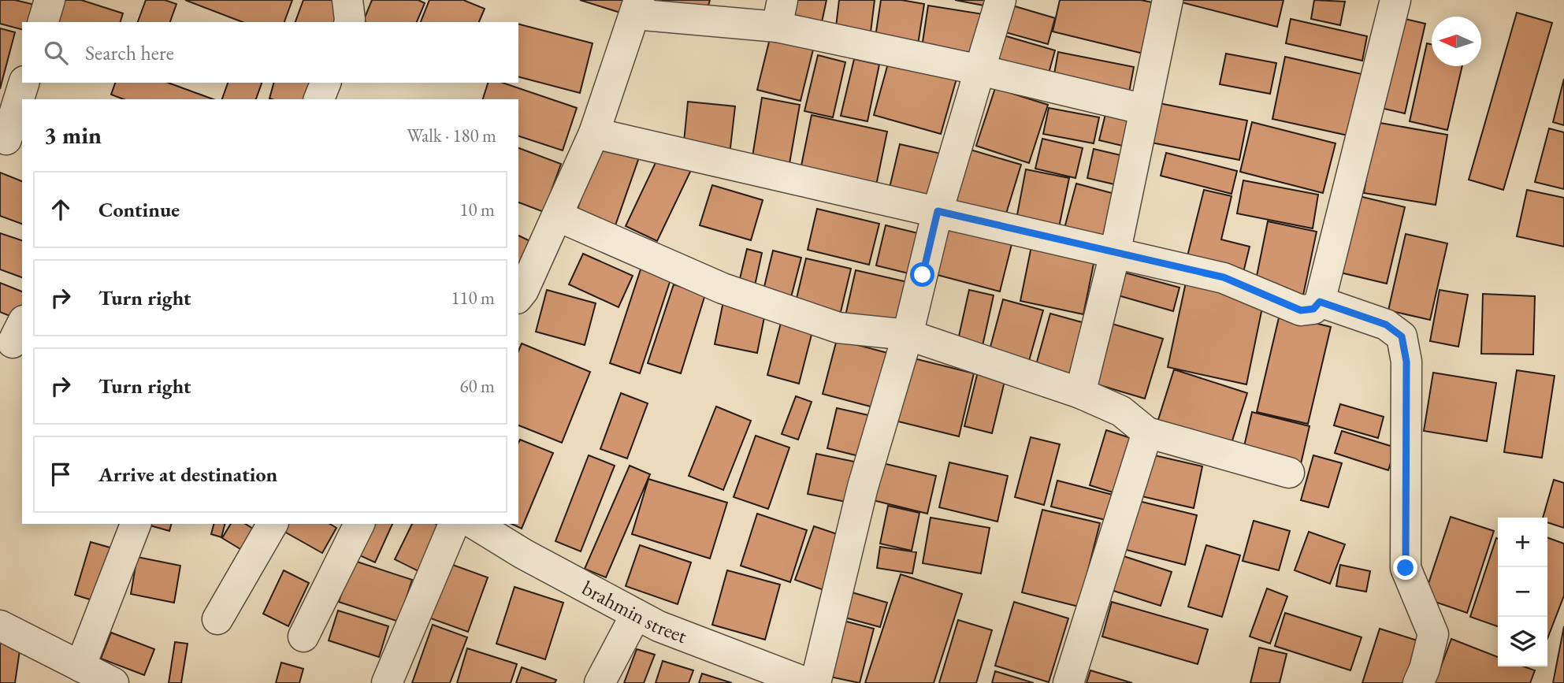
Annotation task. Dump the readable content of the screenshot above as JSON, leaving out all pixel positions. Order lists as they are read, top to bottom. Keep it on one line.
{"streets":{"street":["brahmin street"]},"north":"left","page":{"search":"Search here","heading":["3 min","Walk · 180 m"],"list":[["Continue","10 m"],["Turn right","110 m"],["Turn right","60 m"],"Arrive at destination"],"map_buttons":["+","−"]}}
